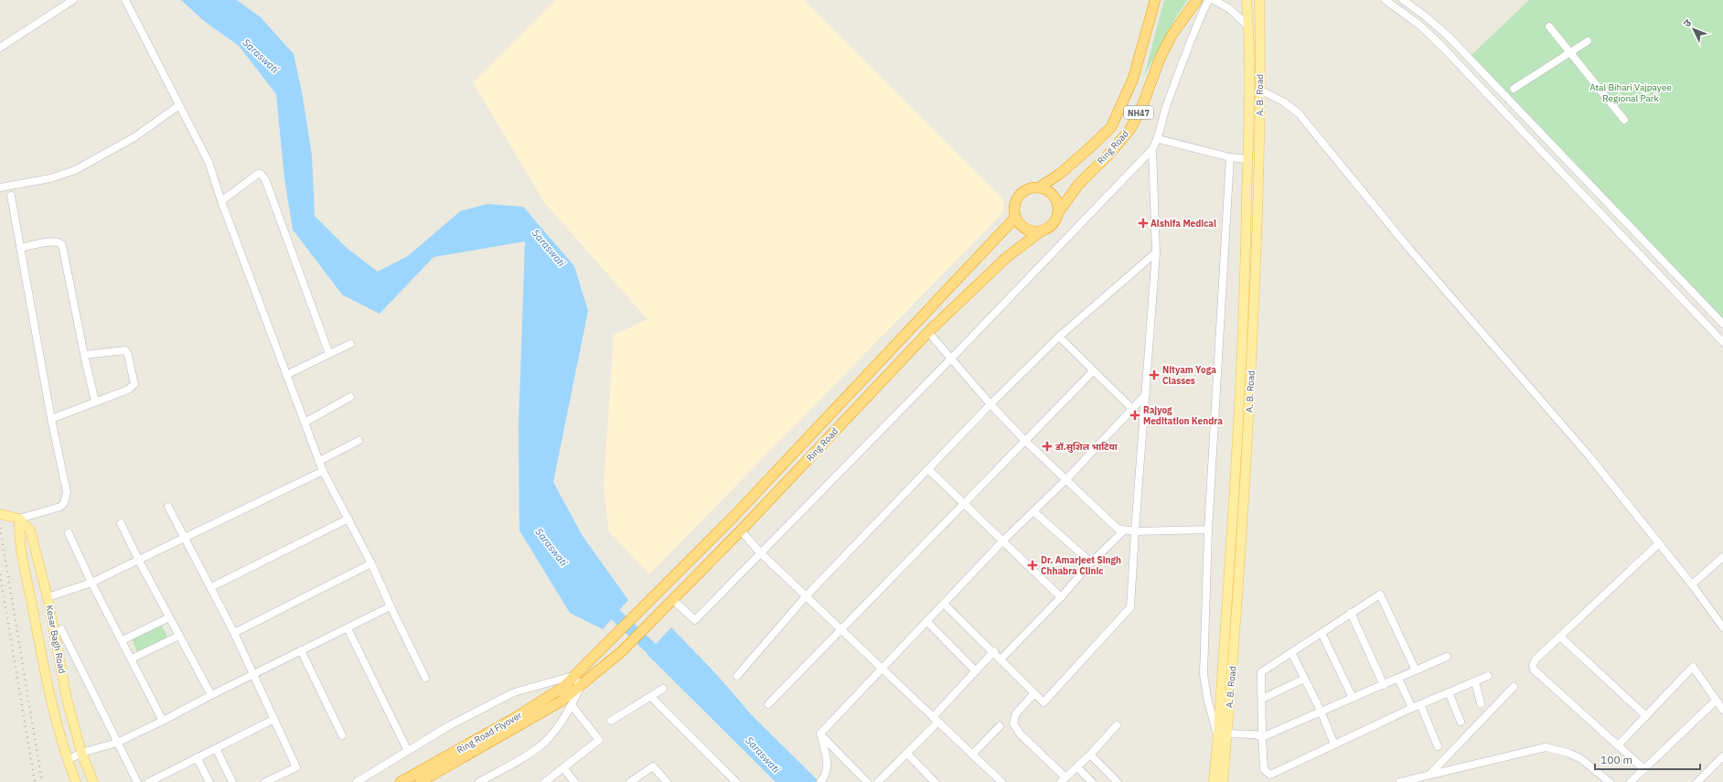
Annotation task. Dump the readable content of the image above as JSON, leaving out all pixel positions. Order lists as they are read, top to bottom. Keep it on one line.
{"streets":{"highway":["NH47","Ring Road","Ring Road Flyover"],"main road":["A. B. Road","Kesar Bagh Road"]},"crossings":[["NH47","Ring Road"],["NH47","Ring Road Flyover"],["Ring Road","Ring Road Flyover"]],"water":["Saraswati"],"parks":["Atal Bihari Vajpayee Regional Park"],"places":{"health":["Alshifa Medical","Nityam Yoga Classes","Rajyog Meditation Kendra","डॉ.सुशिल भाटिया","Dr. Amarjeet Singh Chhabra Clinic"]},"scale_bar":"100 m","north":"top left"}
